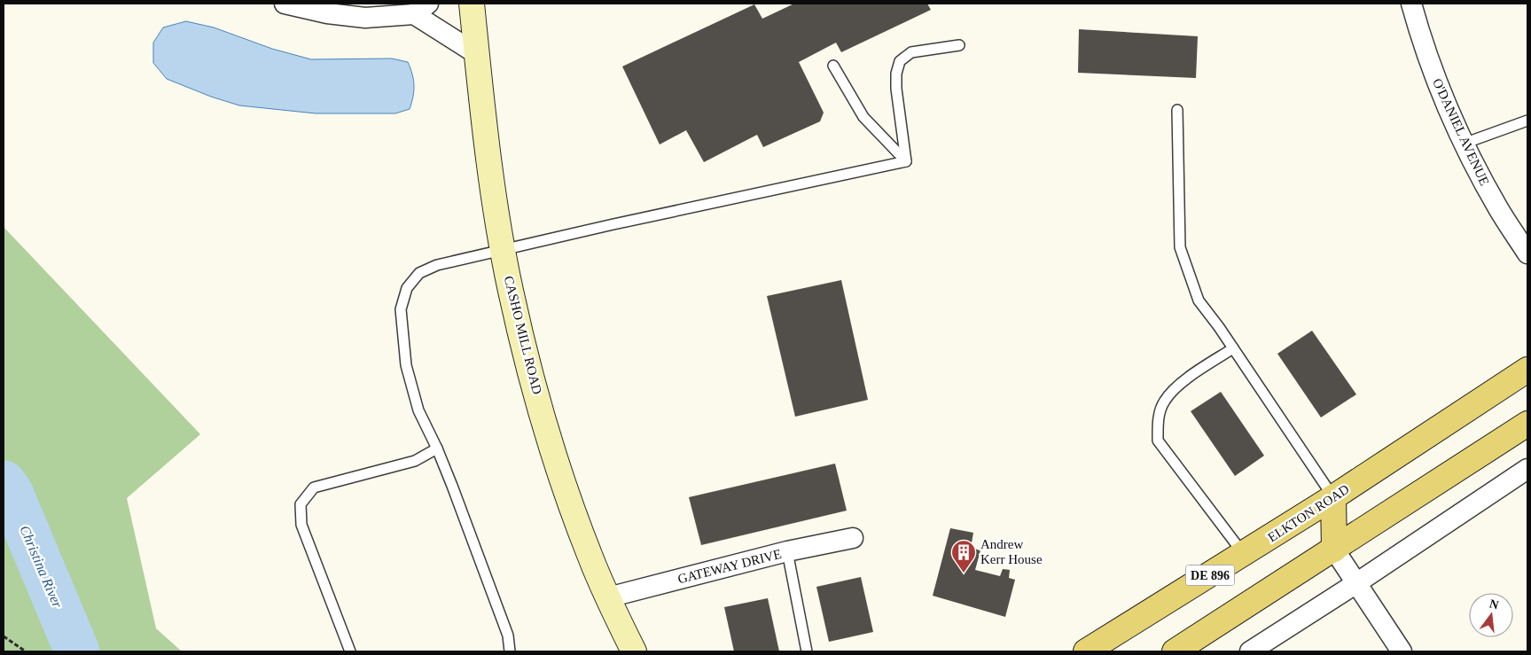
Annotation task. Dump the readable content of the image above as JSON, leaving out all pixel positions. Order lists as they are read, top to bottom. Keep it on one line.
{"streets":{"main road":["ELKTON ROAD","DE 896"],"street":["O'DANIEL AVENUE","CASHO MILL ROAD","GATEWAY DRIVE"]},"crossings":[["CASHO MILL ROAD","GATEWAY DRIVE"]],"water":["Christina River"],"places":{"building":["Andrew Kerr House"]},"north":"top"}
